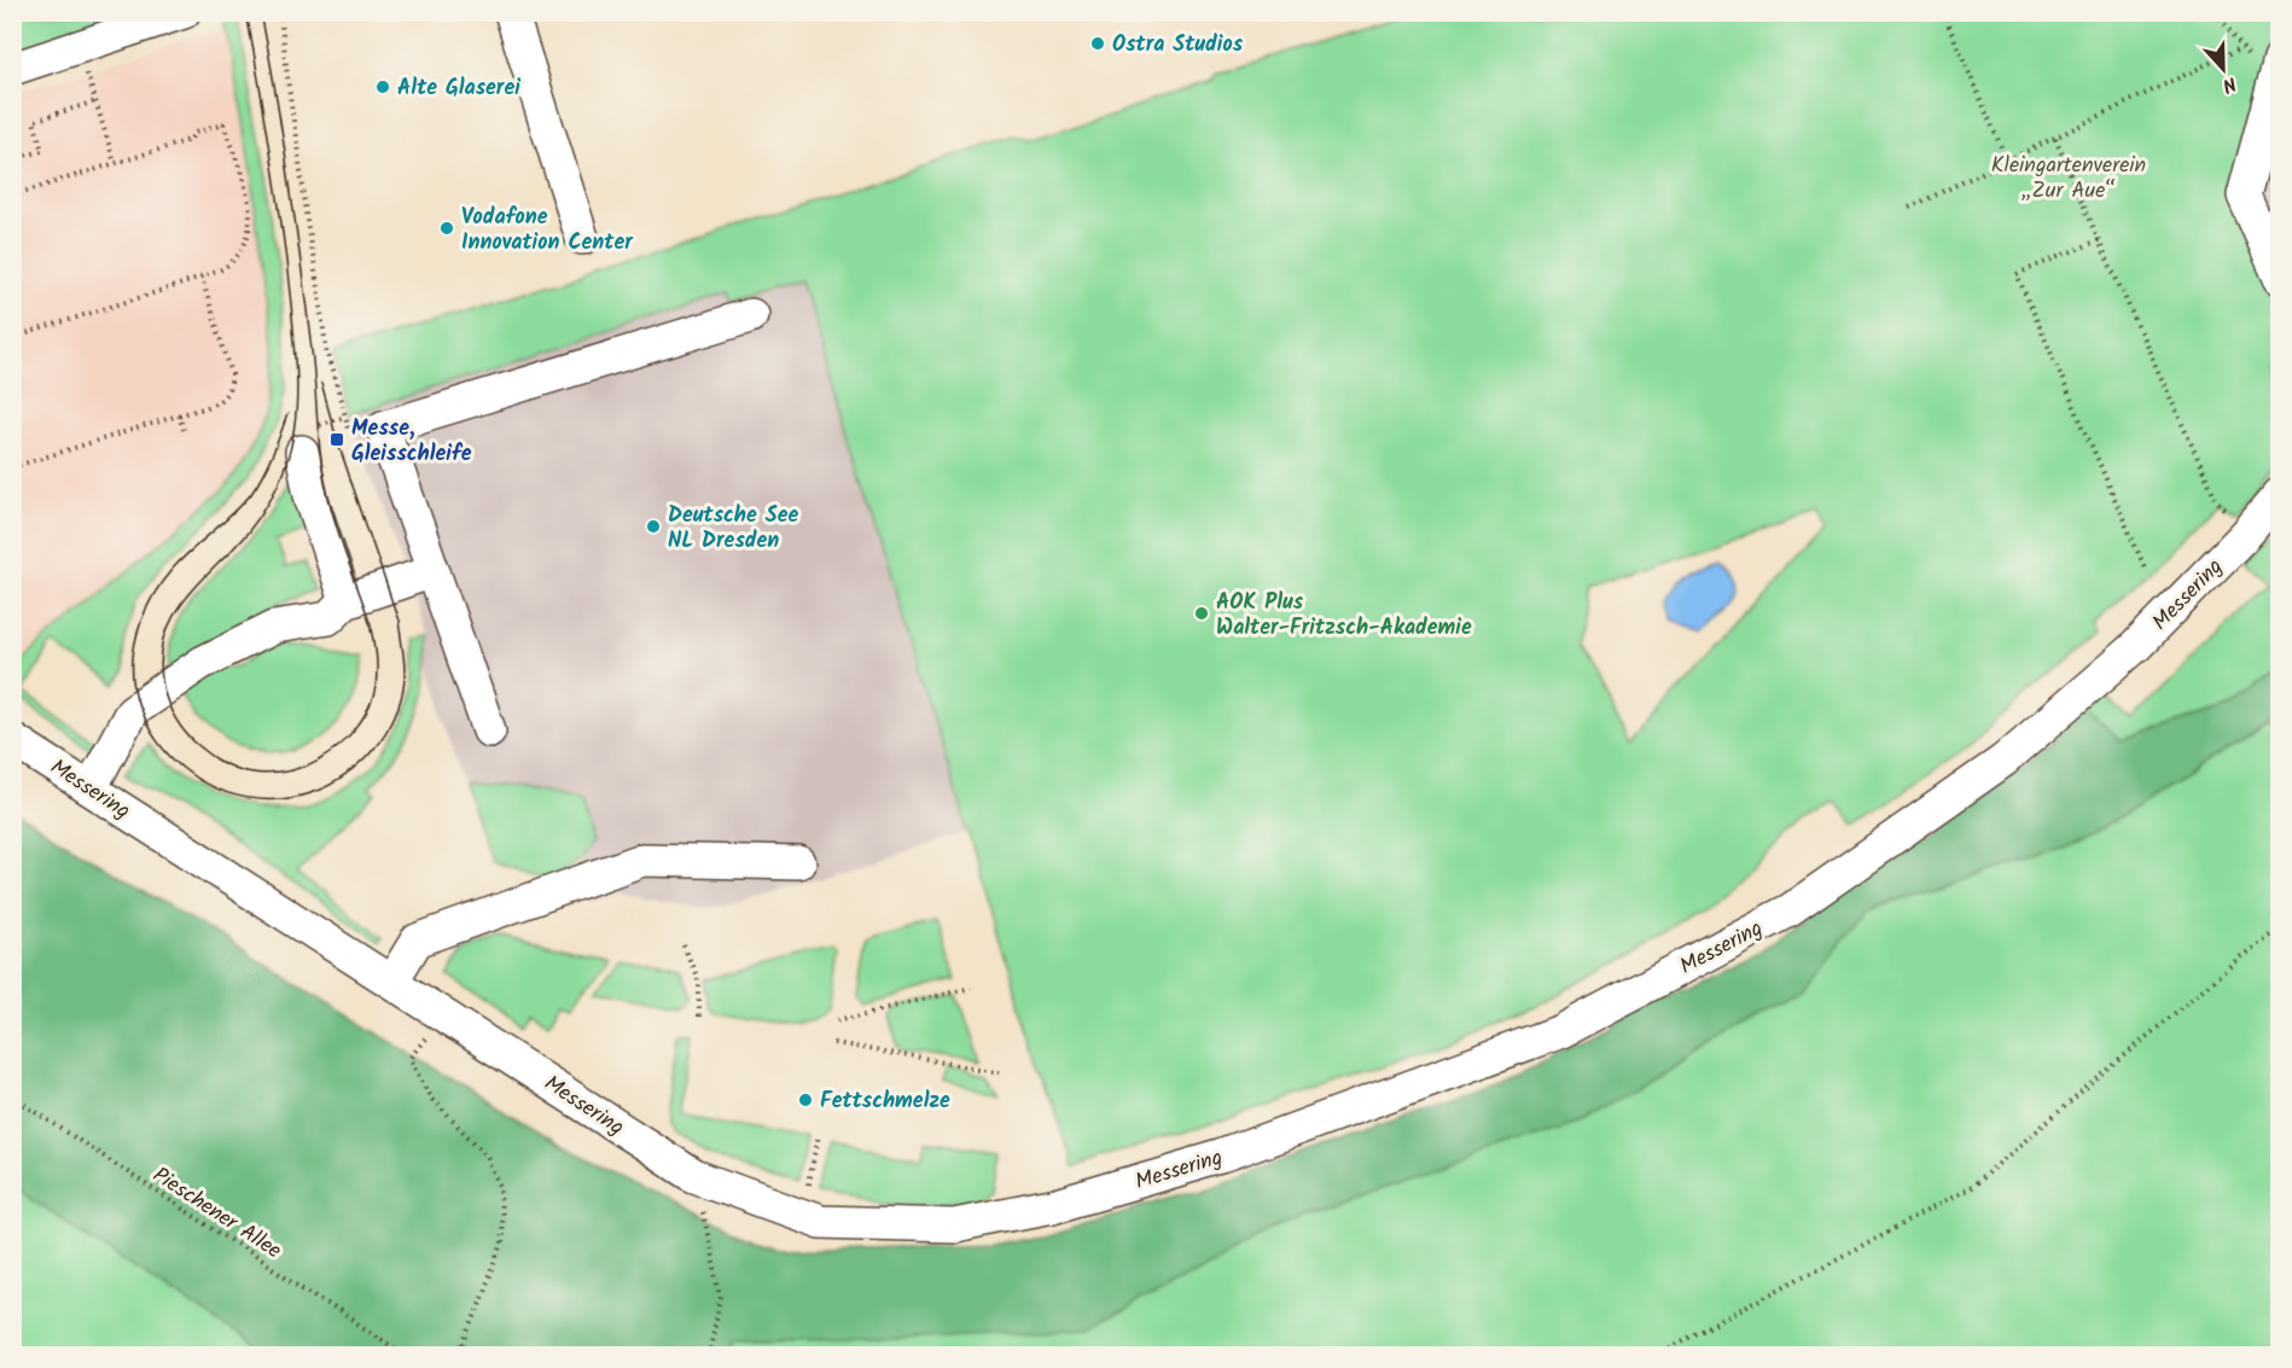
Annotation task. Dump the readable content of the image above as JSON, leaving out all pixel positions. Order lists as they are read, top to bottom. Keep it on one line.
{"streets":{"street":["Messering"],"path":["Pieschener Allee"]},"parks":["Kleingartenverein „Zur Aue“"],"places":{"other":["Ostra Studios","Alte Glaserei","Vodafone Innovation Center","Deutsche See NL Dresden","AOK Plus Walter-Fritzsch-Akademie","Fettschmelze"],"transit":["Messe, Gleisschleife"]},"north":"bottom"}
